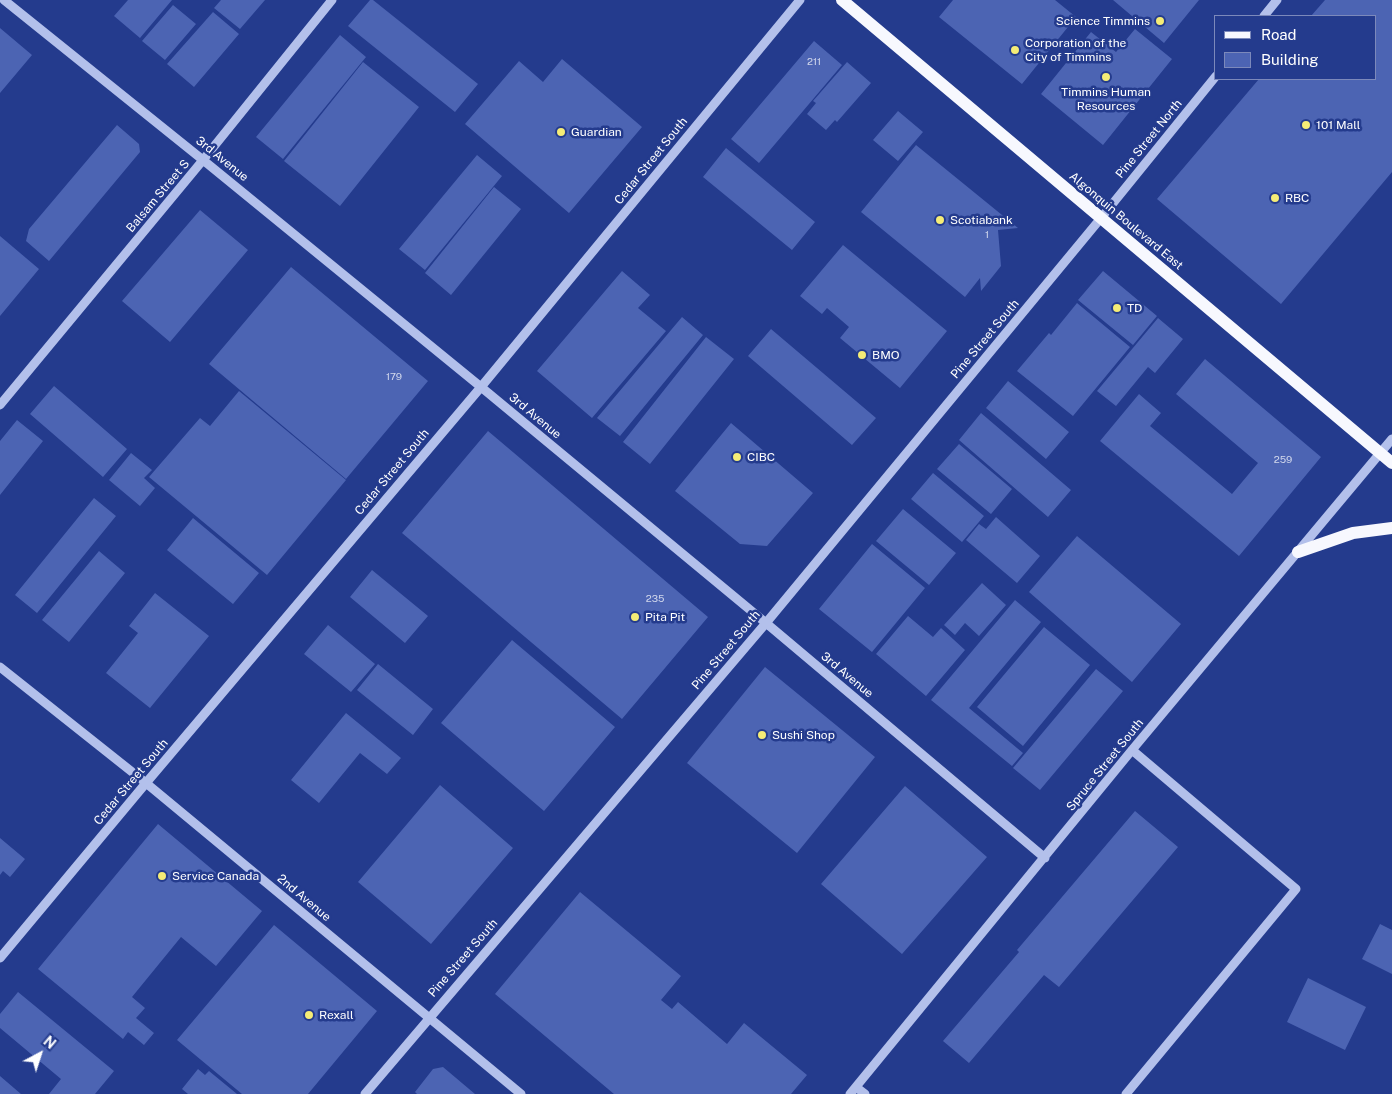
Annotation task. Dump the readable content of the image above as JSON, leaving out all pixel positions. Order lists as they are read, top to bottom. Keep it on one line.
{"streets":{"main road":["Algonquin Boulevard East"],"street":["Pine Street North","3rd Avenue","Cedar Street South","Balsam Street S","Pine Street South","Spruce Street South","2nd Avenue"]},"crossings":[["Pine Street North","Algonquin Boulevard East"],["Pine Street North","Pine Street South"],["3rd Avenue","Cedar Street South"],["3rd Avenue","Balsam Street S"],["3rd Avenue","Pine Street South"],["3rd Avenue","Spruce Street South"],["Cedar Street South","2nd Avenue"],["Algonquin Boulevard East","Pine Street South"],["Algonquin Boulevard East","Spruce Street South"],["Pine Street South","2nd Avenue"]],"places":["Science Timmins","Corporation of the City of Timmins","Timmins Human Resources","101 Mall","Guardian","RBC","Scotiabank","TD","BMO","CIBC","Pita Pit","Sushi Shop","Service Canada","Rexall"],"house_numbers":["211","1","179","259","235"],"legend":["Road","Building"],"north":"top right"}
